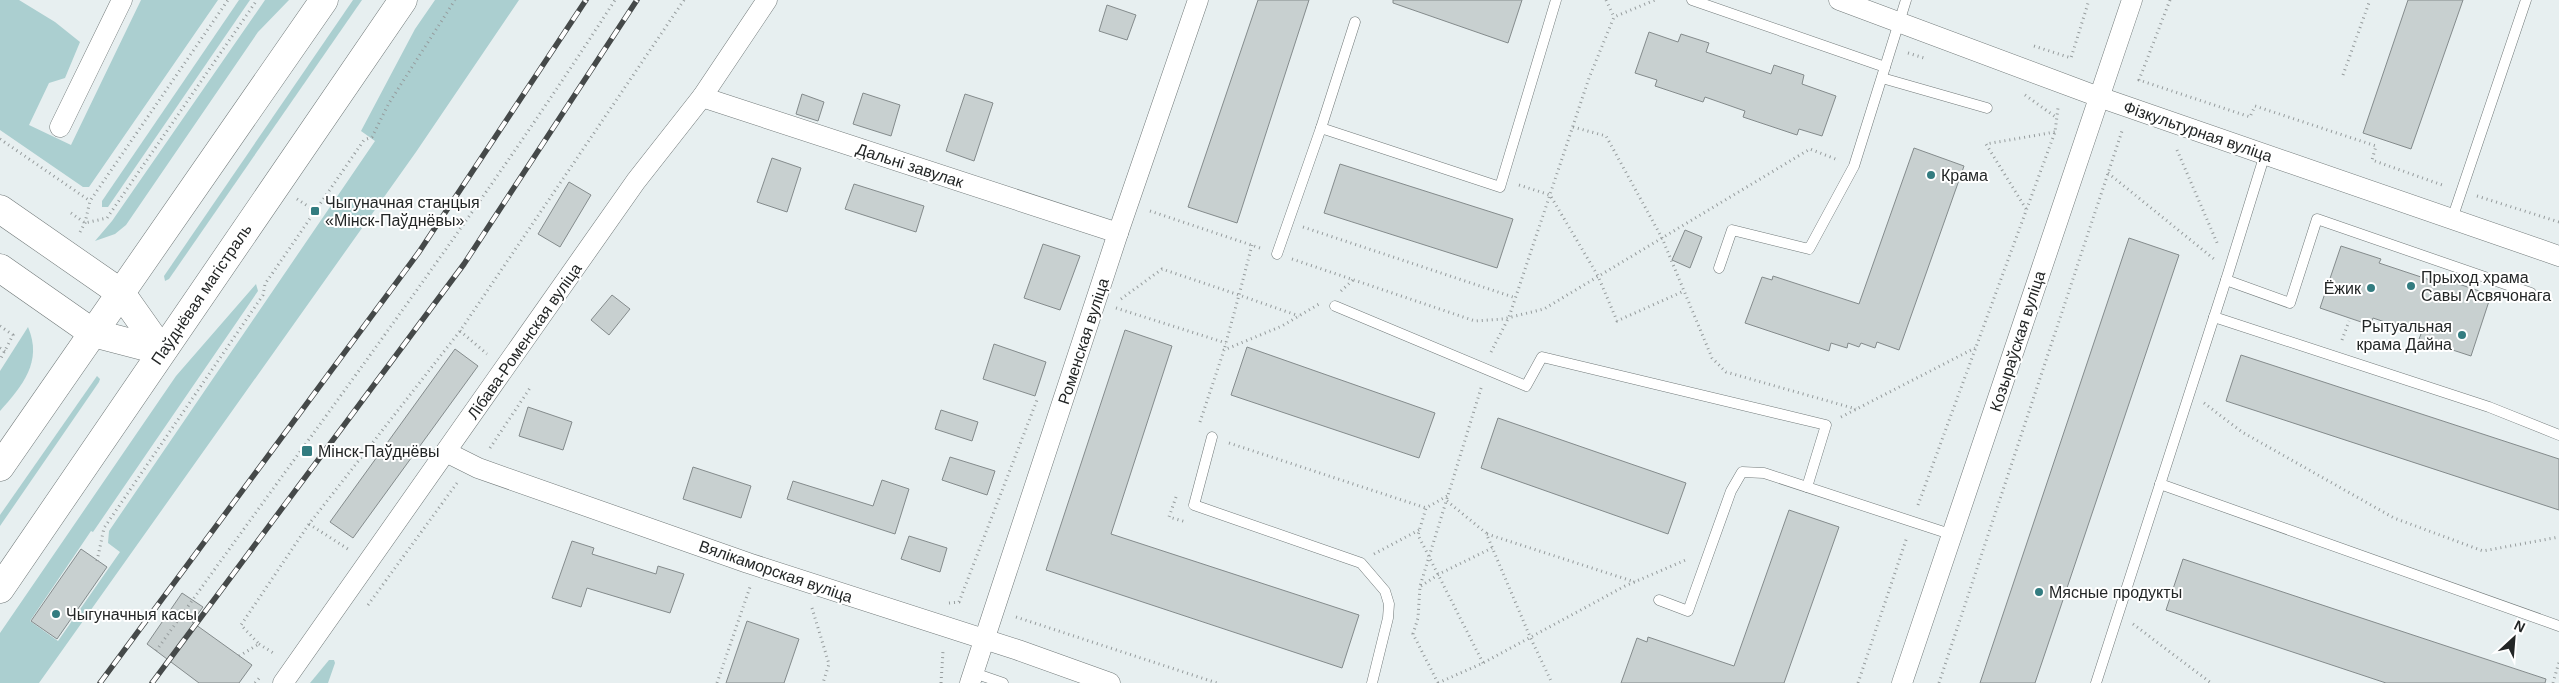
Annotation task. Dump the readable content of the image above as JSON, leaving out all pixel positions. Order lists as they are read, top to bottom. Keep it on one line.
{"streets":{"main road":["Паўднёвая магістраль"],"street":["Фізкультурная вуліца","Дальні завулак","Лібава-Роменская вуліца","Роменская вуліца","Козыраўская вуліца","Вялікаморская вуліца"]},"crossings":[["Фізкультурная вуліца","Козыраўская вуліца"],["Дальні завулак","Лібава-Роменская вуліца"],["Дальні завулак","Роменская вуліца"],["Лібава-Роменская вуліца","Вялікаморская вуліца"],["Роменская вуліца","Вялікаморская вуліца"]],"places":{"other":["Крама","Прыход храма Савы Асвячонага","Ёжик","Рытуальная крама Дайна","Мясные продукты","Чыгуначныя касы"],"transit":["Чыгуначная станцыя «Мінск-Паўднёвы»","Мінск-Паўднёвы"]},"north":"top right"}
